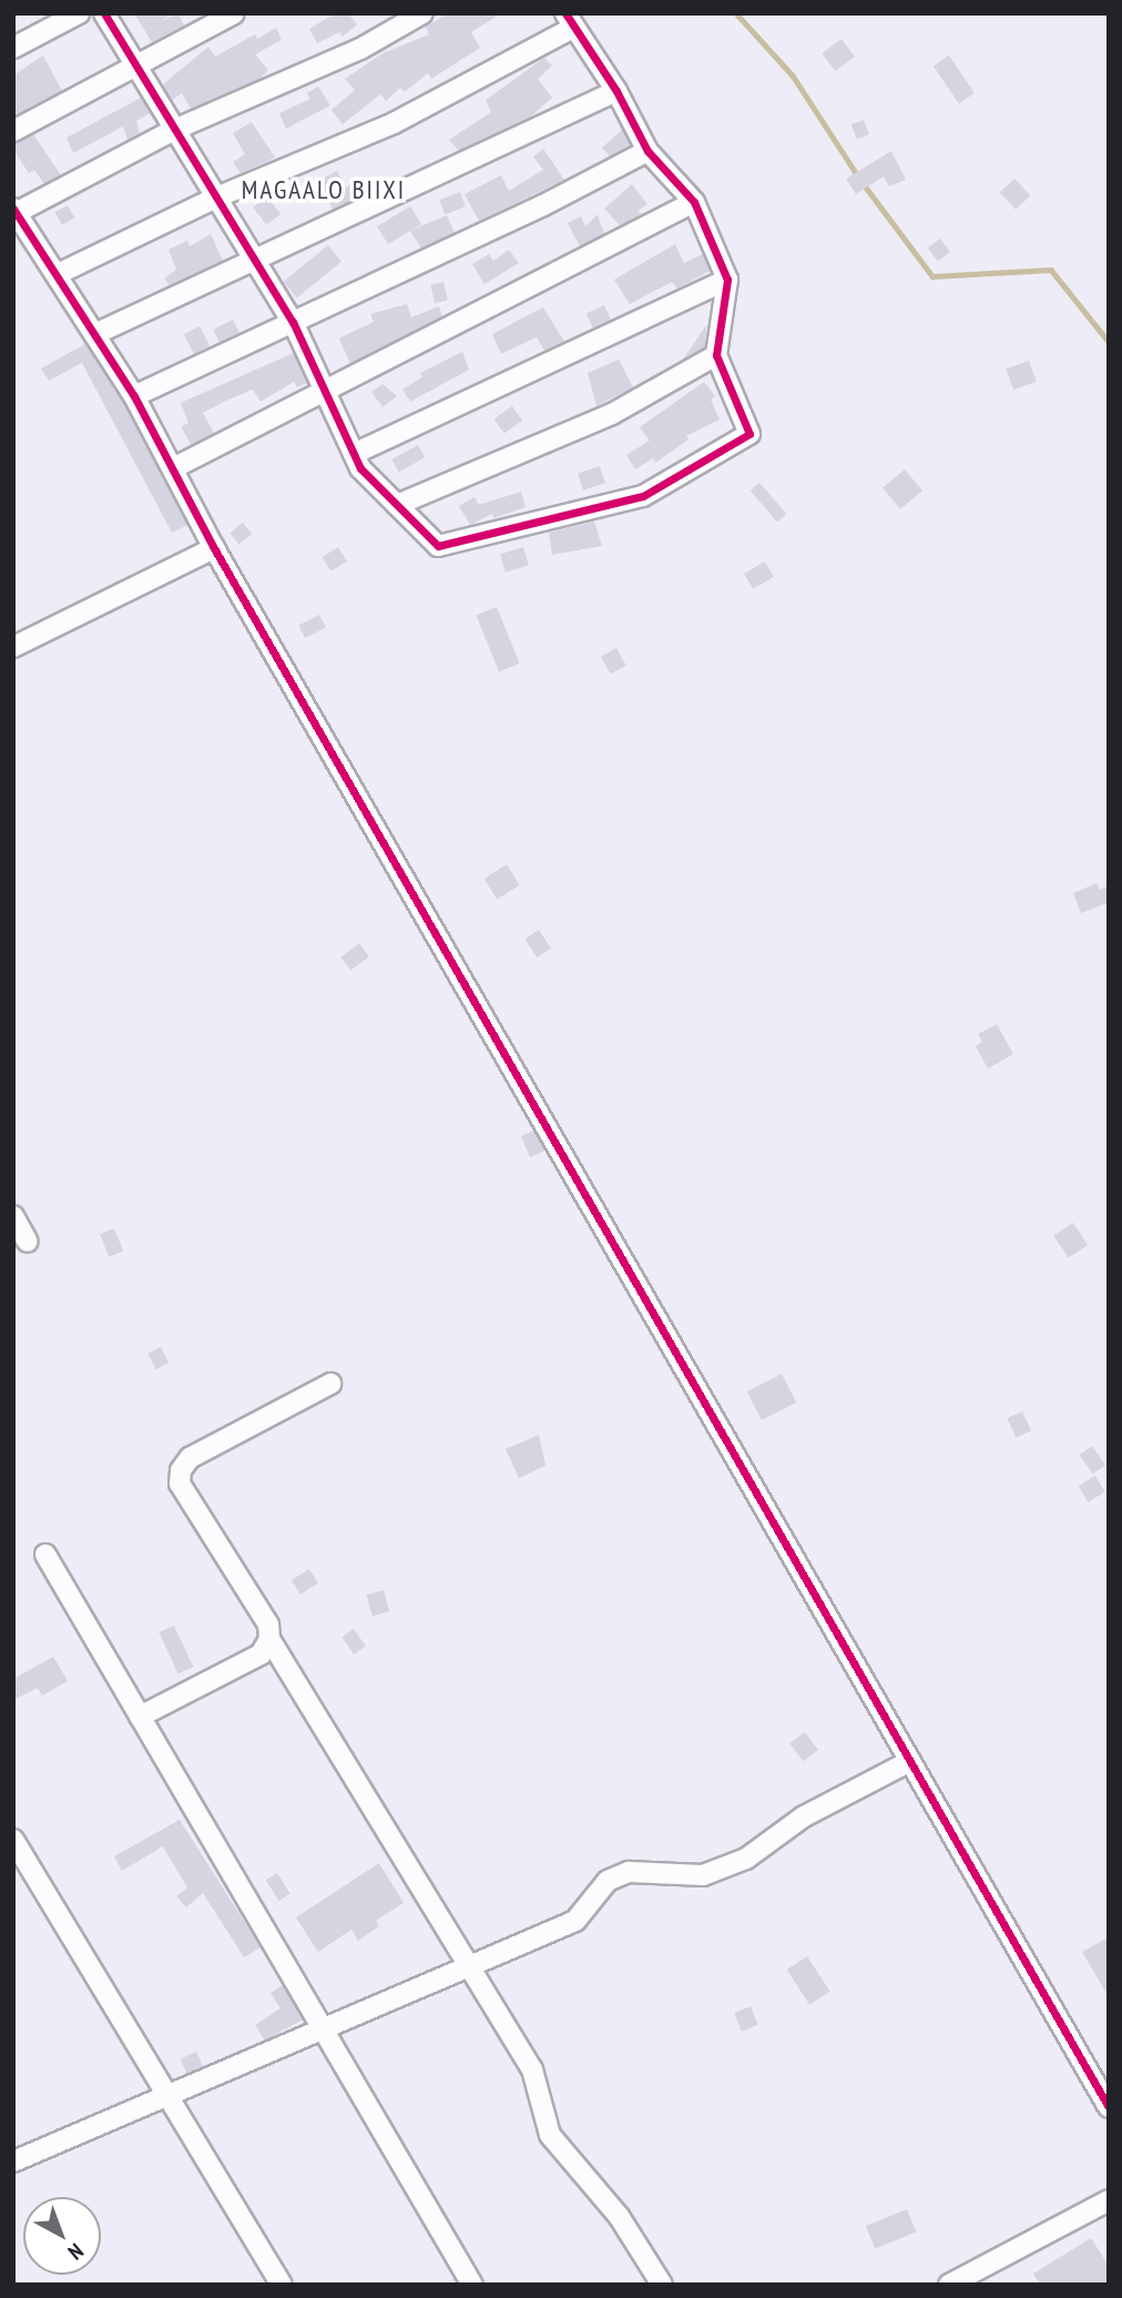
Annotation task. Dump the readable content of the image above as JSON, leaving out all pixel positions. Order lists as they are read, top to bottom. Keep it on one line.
{"districts":["MAGAALO BIIXI"],"north":"bottom right"}
